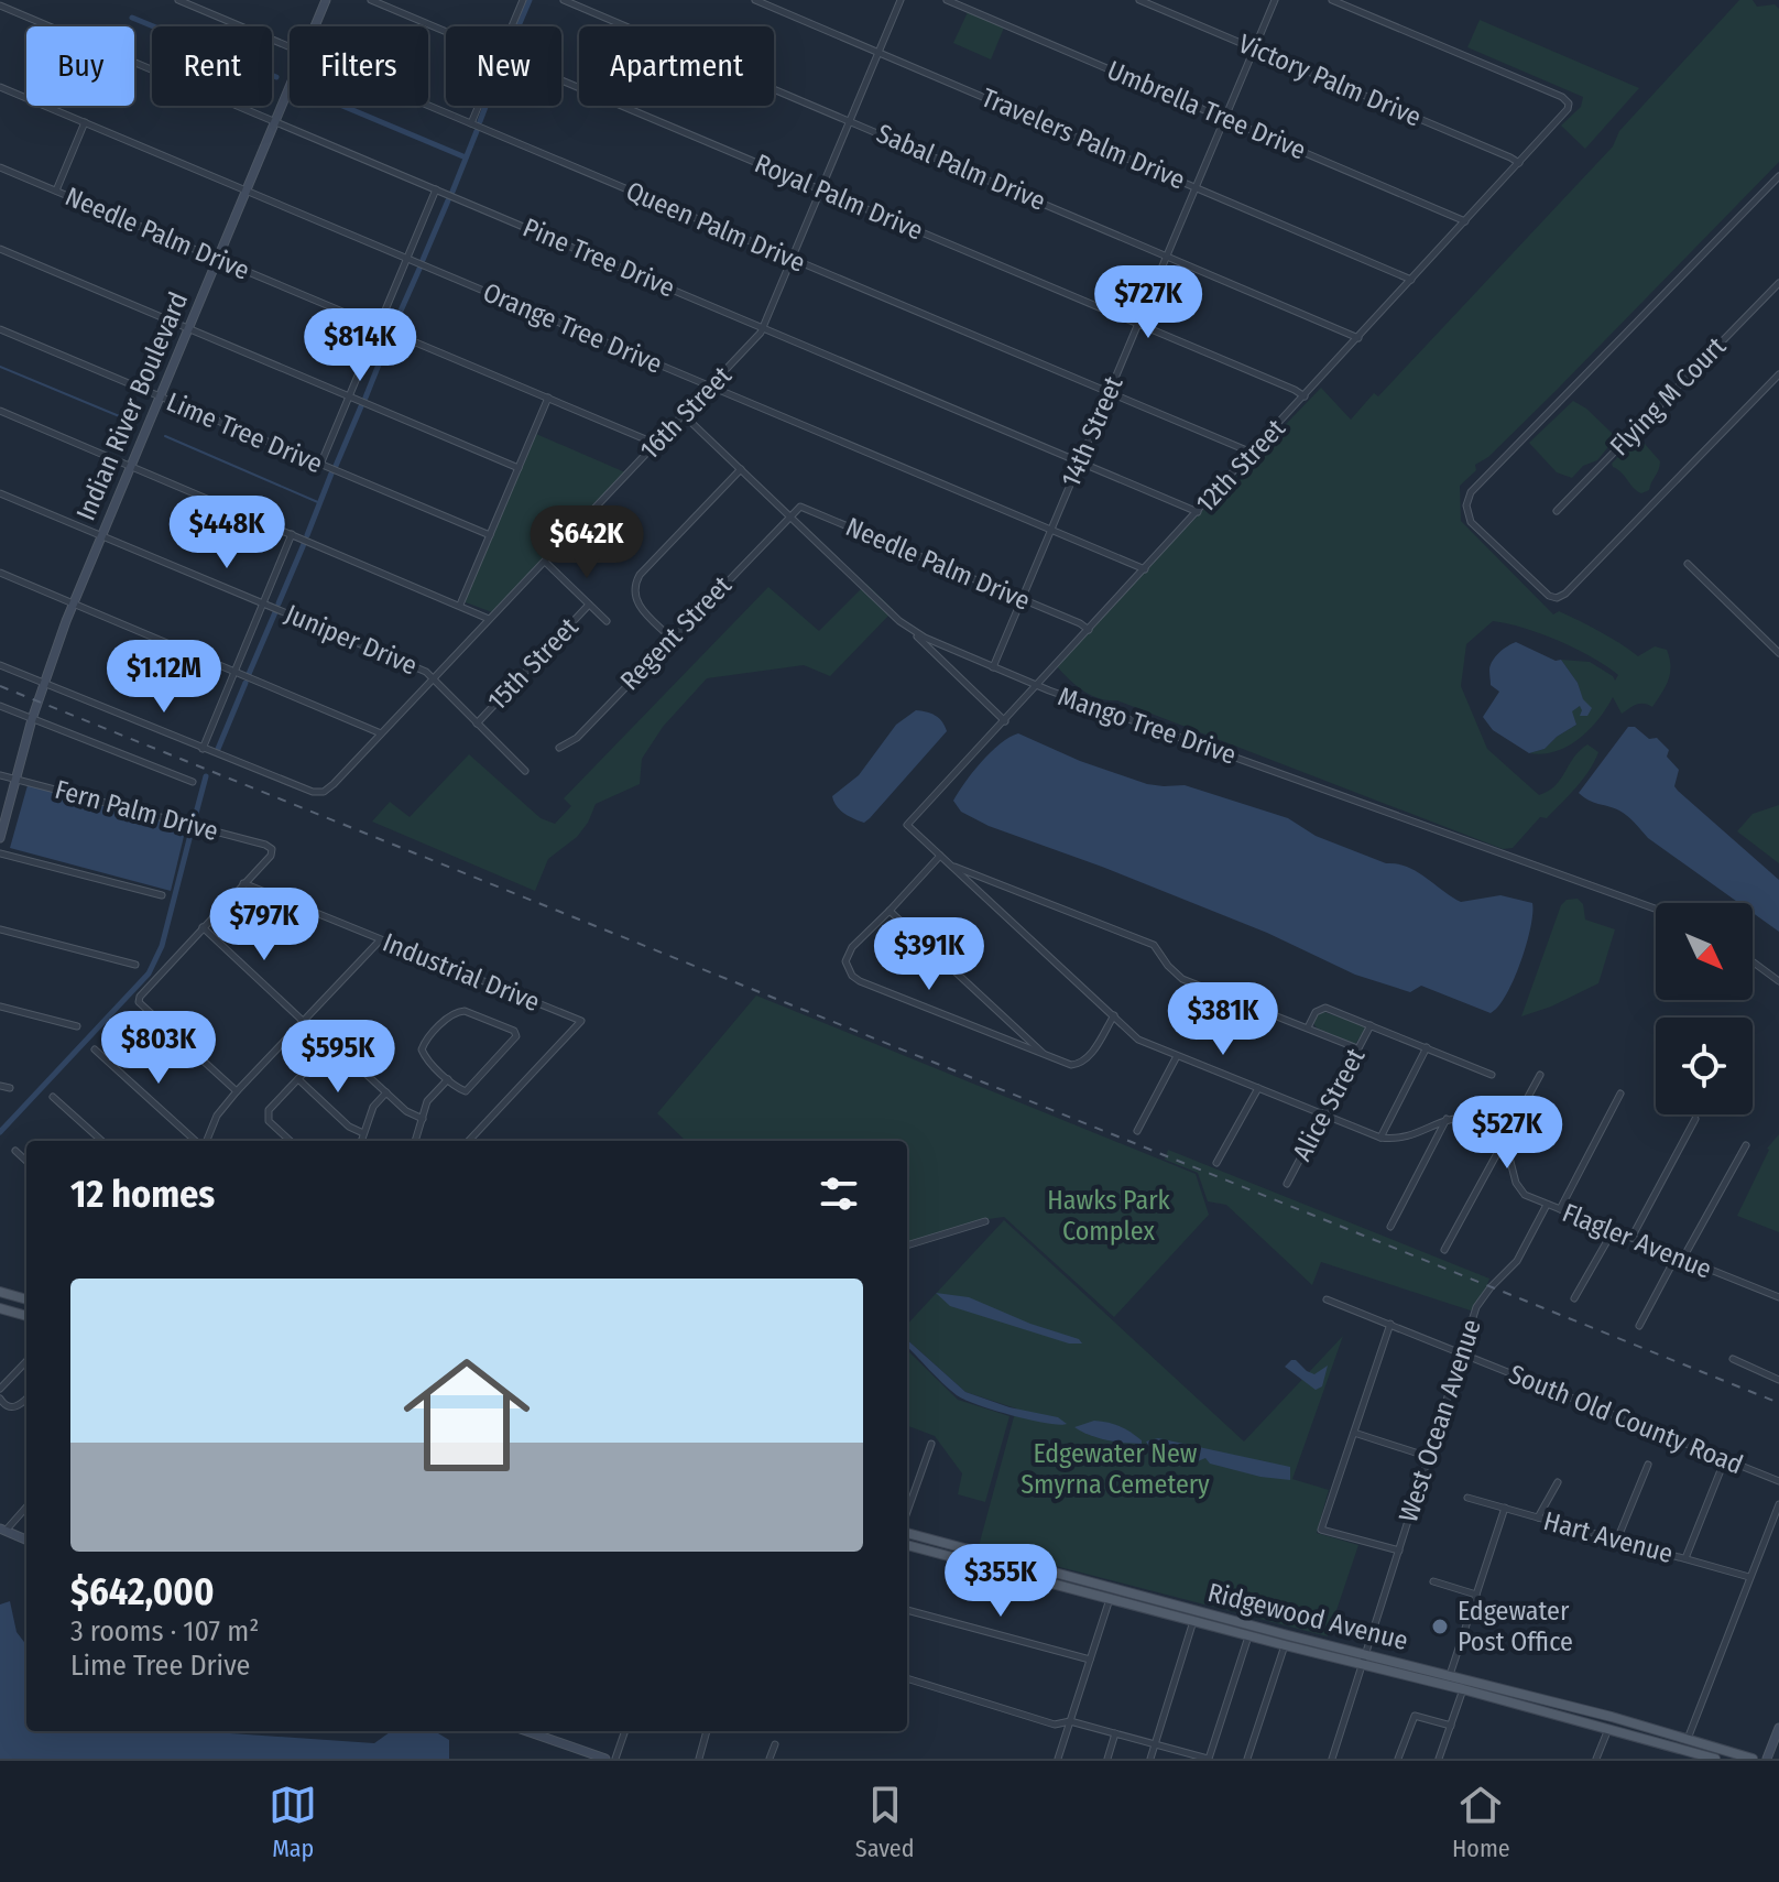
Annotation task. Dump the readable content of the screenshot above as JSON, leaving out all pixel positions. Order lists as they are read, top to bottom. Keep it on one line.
{"streets":{"main road":["Indian River Boulevard","Ridgewood Avenue"],"street":["Victory Palm Drive","Umbrella Tree Drive","Travelers Palm Drive","Sabal Palm Drive","Royal Palm Drive","Queen Palm Drive","Needle Palm Drive","Pine Tree Drive","Orange Tree Drive","Flying M Court","16th Street","14th Street","Lime Tree Drive","12th Street","Regent Street","Juniper Drive","15th Street","Mango Tree Drive","Fern Palm Drive","Industrial Drive","Alice Street","Flagler Avenue","South Old County Road","West Ocean Avenue","Hart Avenue"]},"crossings":[["Victory Palm Drive","14th Street"],["Victory Palm Drive","12th Street"],["Umbrella Tree Drive","14th Street"],["Umbrella Tree Drive","12th Street"],["Travelers Palm Drive","16th Street"],["Travelers Palm Drive","14th Street"],["Travelers Palm Drive","12th Street"],["Sabal Palm Drive","16th Street"],["Sabal Palm Drive","14th Street"],["Sabal Palm Drive","12th Street"],["Royal Palm Drive","16th Street"],["Royal Palm Drive","14th Street"],["Royal Palm Drive","12th Street"],["Queen Palm Drive","16th Street"],["Queen Palm Drive","14th Street"],["Queen Palm Drive","12th Street"],["Needle Palm Drive","Indian River Boulevard"],["Needle Palm Drive","16th Street"],["Needle Palm Drive","14th Street"],["Needle Palm Drive","12th Street"],["Needle Palm Drive","Regent Street"],["Needle Palm Drive","Mango Tree Drive"],["Pine Tree Drive","Indian River Boulevard"],["Pine Tree Drive","16th Street"],["Pine Tree Drive","14th Street"],["Pine Tree Drive","12th Street"],["Orange Tree Drive","Indian River Boulevard"],["Orange Tree Drive","16th Street"],["Orange Tree Drive","14th Street"],["Orange Tree Drive","12th Street"],["Indian River Boulevard","Lime Tree Drive"],["Indian River Boulevard","Juniper Drive"],["Indian River Boulevard","Fern Palm Drive"],["16th Street","Juniper Drive"],["16th Street","Mango Tree Drive"],["14th Street","Mango Tree Drive"],["12th Street","Mango Tree Drive"],["Regent Street","Mango Tree Drive"],["Juniper Drive","15th Street"],["Fern Palm Drive","Industrial Drive"],["Flagler Avenue","West Ocean Avenue"],["South Old County Road","West Ocean Avenue"],["West Ocean Avenue","Ridgewood Avenue"]],"parks":["Hawks Park Complex","Edgewater New Smyrna Cemetery"],"places":["Edgewater Post Office"],"north":"bottom right","page":{"chip":["Buy","Rent","Filters","New","Apartment"],"price":["$727K","$814K","$448K","$642K","$1.12M","$797K","$391K","$381K","$803K","$595K","$527K","$355K"],"heading":"12 homes","list":[{"name":"$642,000","note":"3 rooms · 107 m² · Lime Tree Drive"}],"tabs":["Map","Saved","Home"]}}
